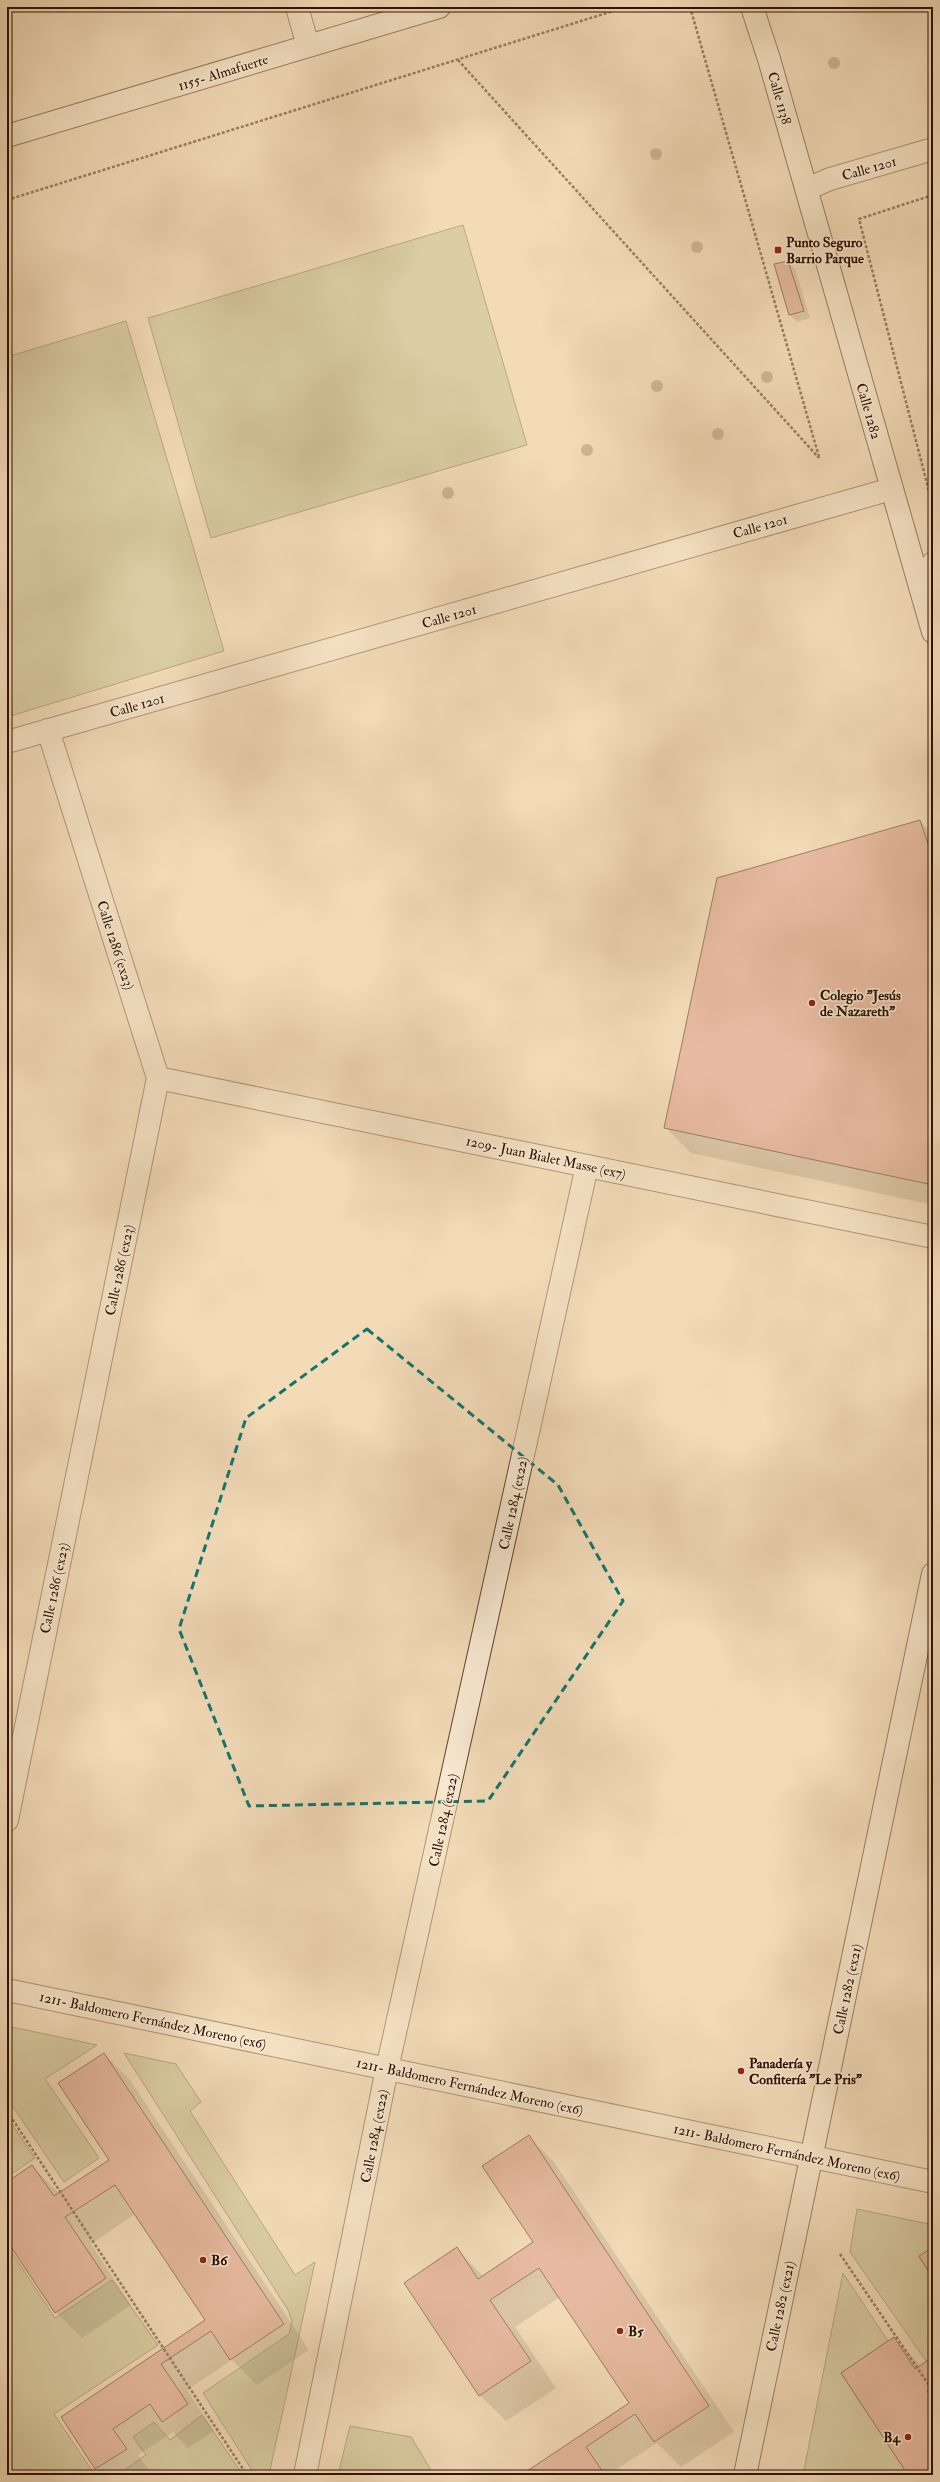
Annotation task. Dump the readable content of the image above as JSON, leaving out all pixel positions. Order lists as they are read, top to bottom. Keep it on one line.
{"streets":{"street":["1155- Almafuerte","Calle 1138","Calle 1201","Calle 1282","Calle 1286 (ex23)","1209- Juan Bialet Masse (ex7)","Calle 1284 (ex22)","Calle 1282 (ex21)","1211- Baldomero Fernández Moreno (ex6)"]},"crossings":[["Calle 1138","Calle 1201"],["Calle 1138","Calle 1282"],["Calle 1201","Calle 1282"],["Calle 1201","Calle 1286 (ex23)"],["Calle 1286 (ex23)","1209- Juan Bialet Masse (ex7)"],["1209- Juan Bialet Masse (ex7)","Calle 1284 (ex22)"],["Calle 1284 (ex22)","1211- Baldomero Fernández Moreno (ex6)"],["Calle 1282 (ex21)","1211- Baldomero Fernández Moreno (ex6)"]],"places":{"transit":["Punto Seguro Barrio Parque"],"other":["Colegio \"Jesús de Nazareth\"","Panadería y Confitería \"Le Pris\"","B6","B5","B4"]}}
